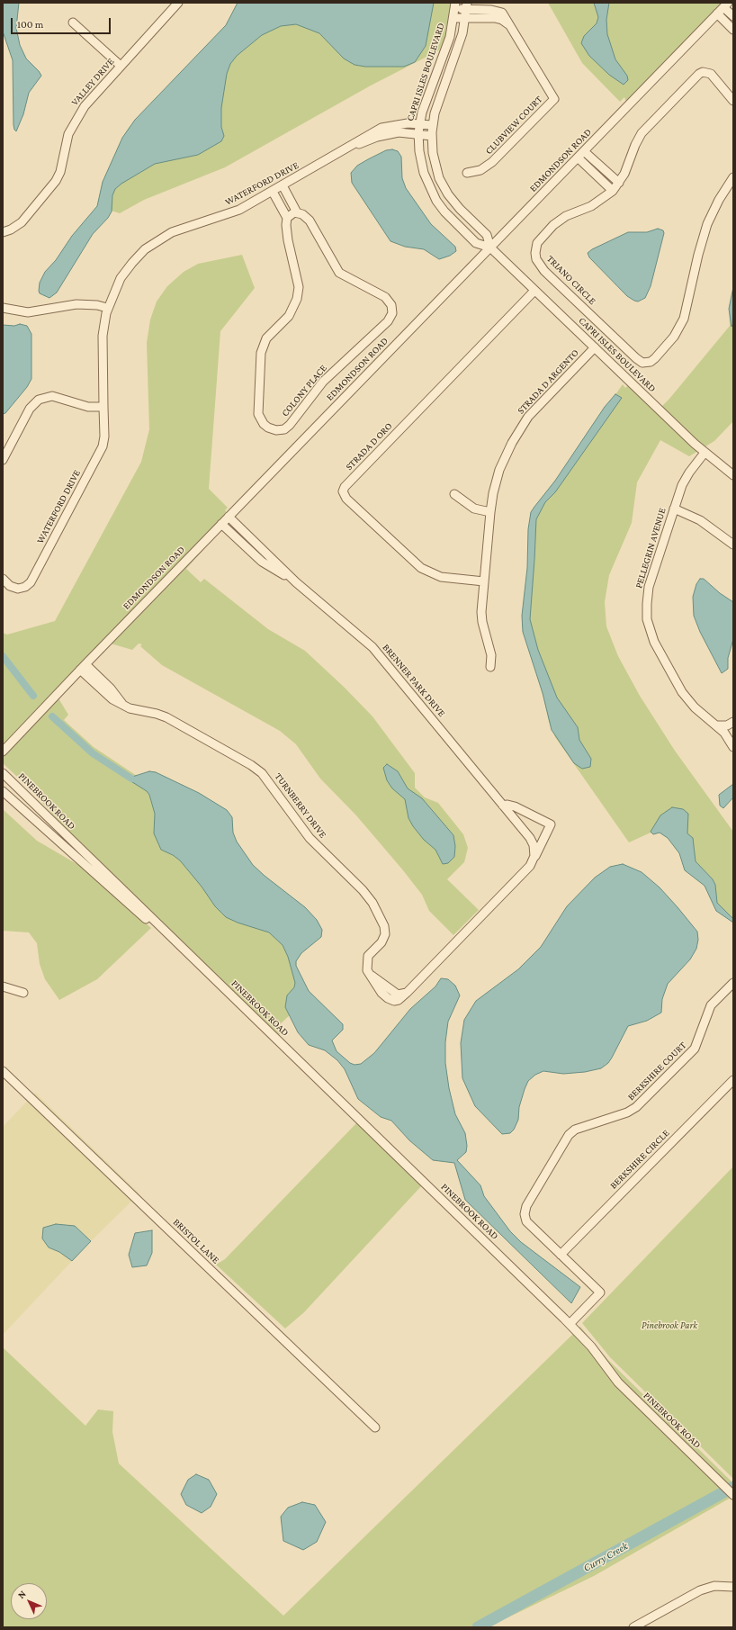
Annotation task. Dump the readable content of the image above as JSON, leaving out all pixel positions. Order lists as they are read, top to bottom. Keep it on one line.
{"streets":{"street":["CAPRI ISLES BOULEVARD","VALLEY DRIVE","CLUBVIEW COURT","EDMONDSON ROAD","WATERFORD DRIVE","TRIANO CIRCLE","STRADA D ARGENTO","COLONY PLACE","STRADA D ORO","PELLEGRIN AVENUE","BRENNER PARK DRIVE","PINEBROOK ROAD","TURNBERRY DRIVE","BERKSHIRE COURT","BERKSHIRE CIRCLE","BRISTOL LANE"]},"crossings":[["CAPRI ISLES BOULEVARD","CLUBVIEW COURT"],["CAPRI ISLES BOULEVARD","EDMONDSON ROAD"],["CAPRI ISLES BOULEVARD","WATERFORD DRIVE"],["CAPRI ISLES BOULEVARD","STRADA D ARGENTO"],["CAPRI ISLES BOULEVARD","STRADA D ORO"],["CAPRI ISLES BOULEVARD","PELLEGRIN AVENUE"],["EDMONDSON ROAD","BRENNER PARK DRIVE"],["EDMONDSON ROAD","TURNBERRY DRIVE"],["WATERFORD DRIVE","COLONY PLACE"],["STRADA D ARGENTO","STRADA D ORO"],["BRENNER PARK DRIVE","TURNBERRY DRIVE"],["PINEBROOK ROAD","BERKSHIRE COURT"],["BERKSHIRE COURT","BERKSHIRE CIRCLE"]],"water":["Curry Creek"],"parks":["Pinebrook Park"],"scale_bar":"100 m","north":"top left"}
